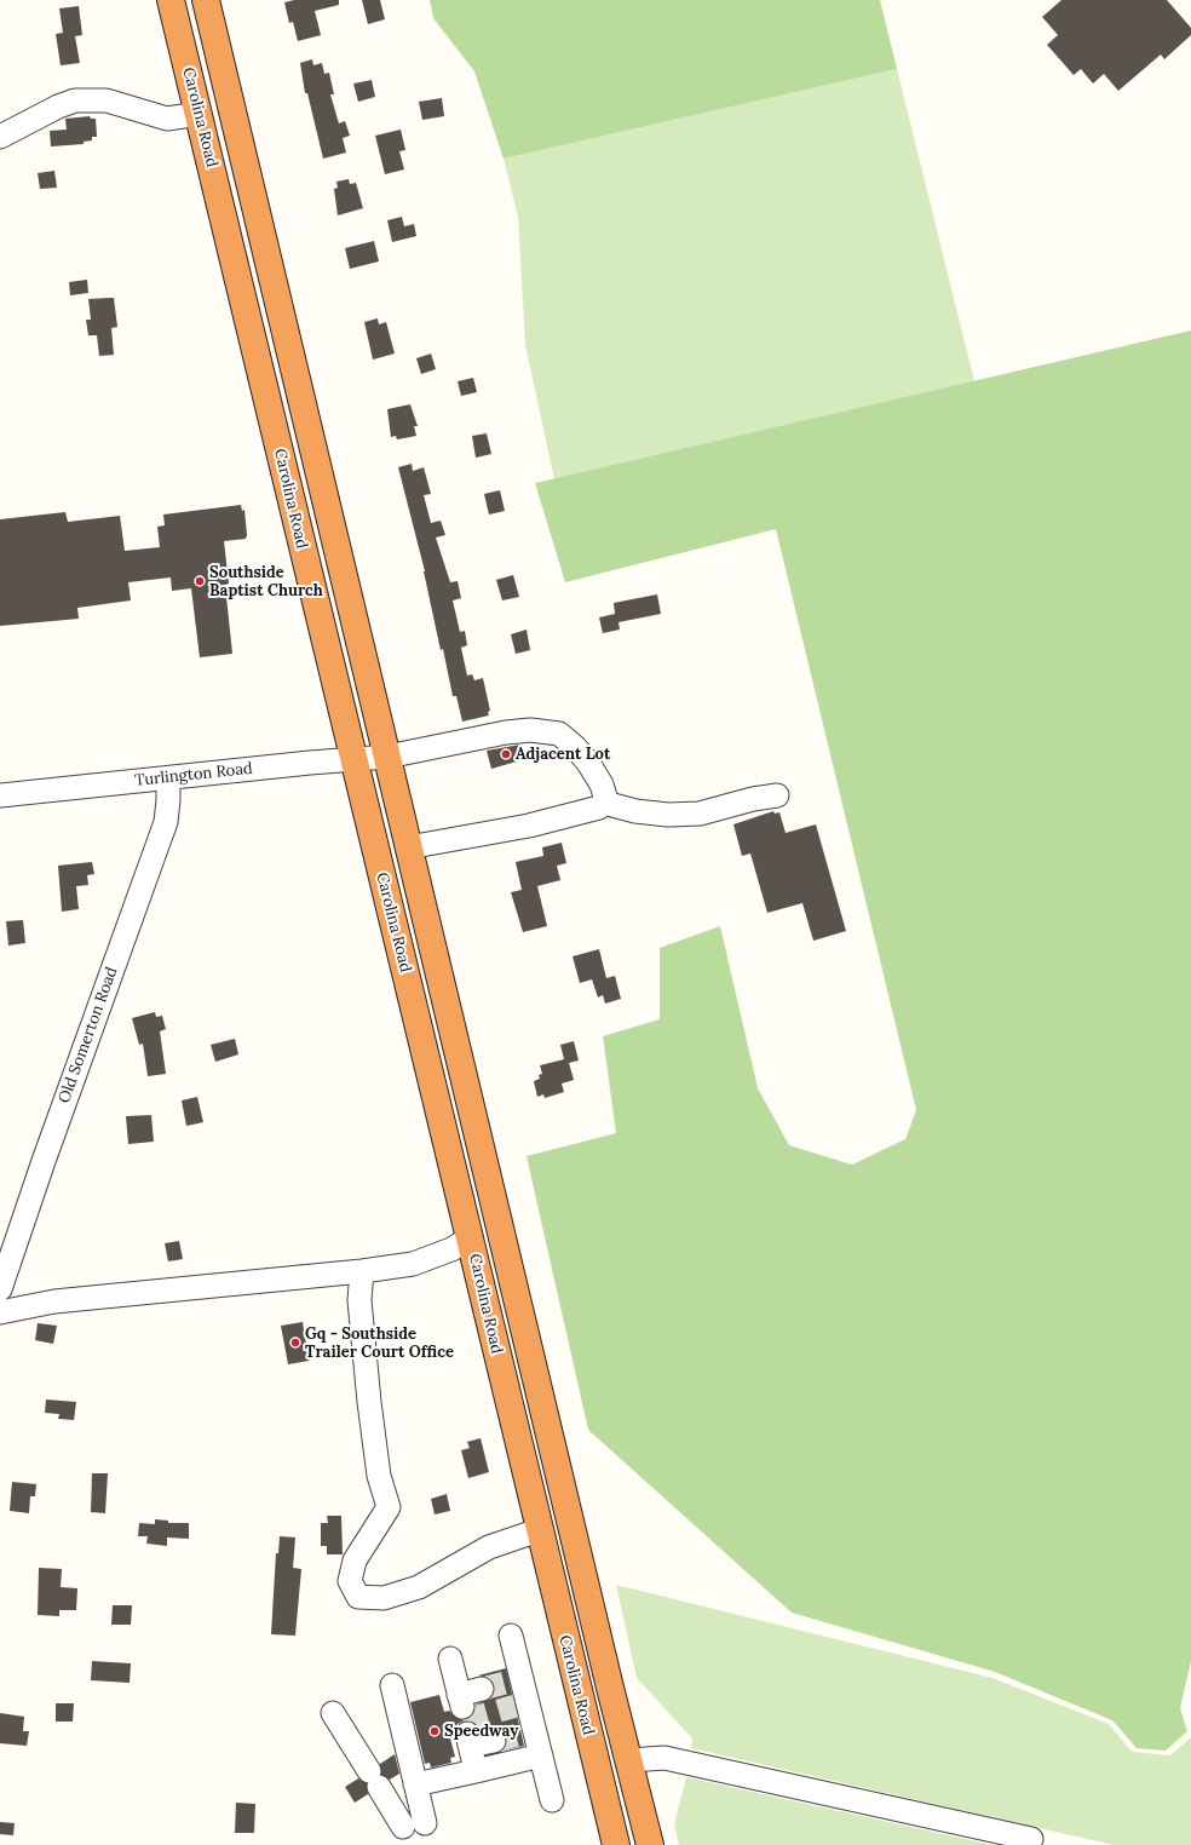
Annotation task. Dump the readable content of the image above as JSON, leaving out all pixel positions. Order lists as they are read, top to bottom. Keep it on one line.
{"streets":{"highway":["Carolina Road"],"street":["Turlington Road","Old Somerton Road"]},"crossings":[["Carolina Road","Turlington Road"],["Turlington Road","Old Somerton Road"]],"places":["Southside Baptist Church","Adjacent Lot","Gq - Southside Trailer Court Office","Speedway"]}
